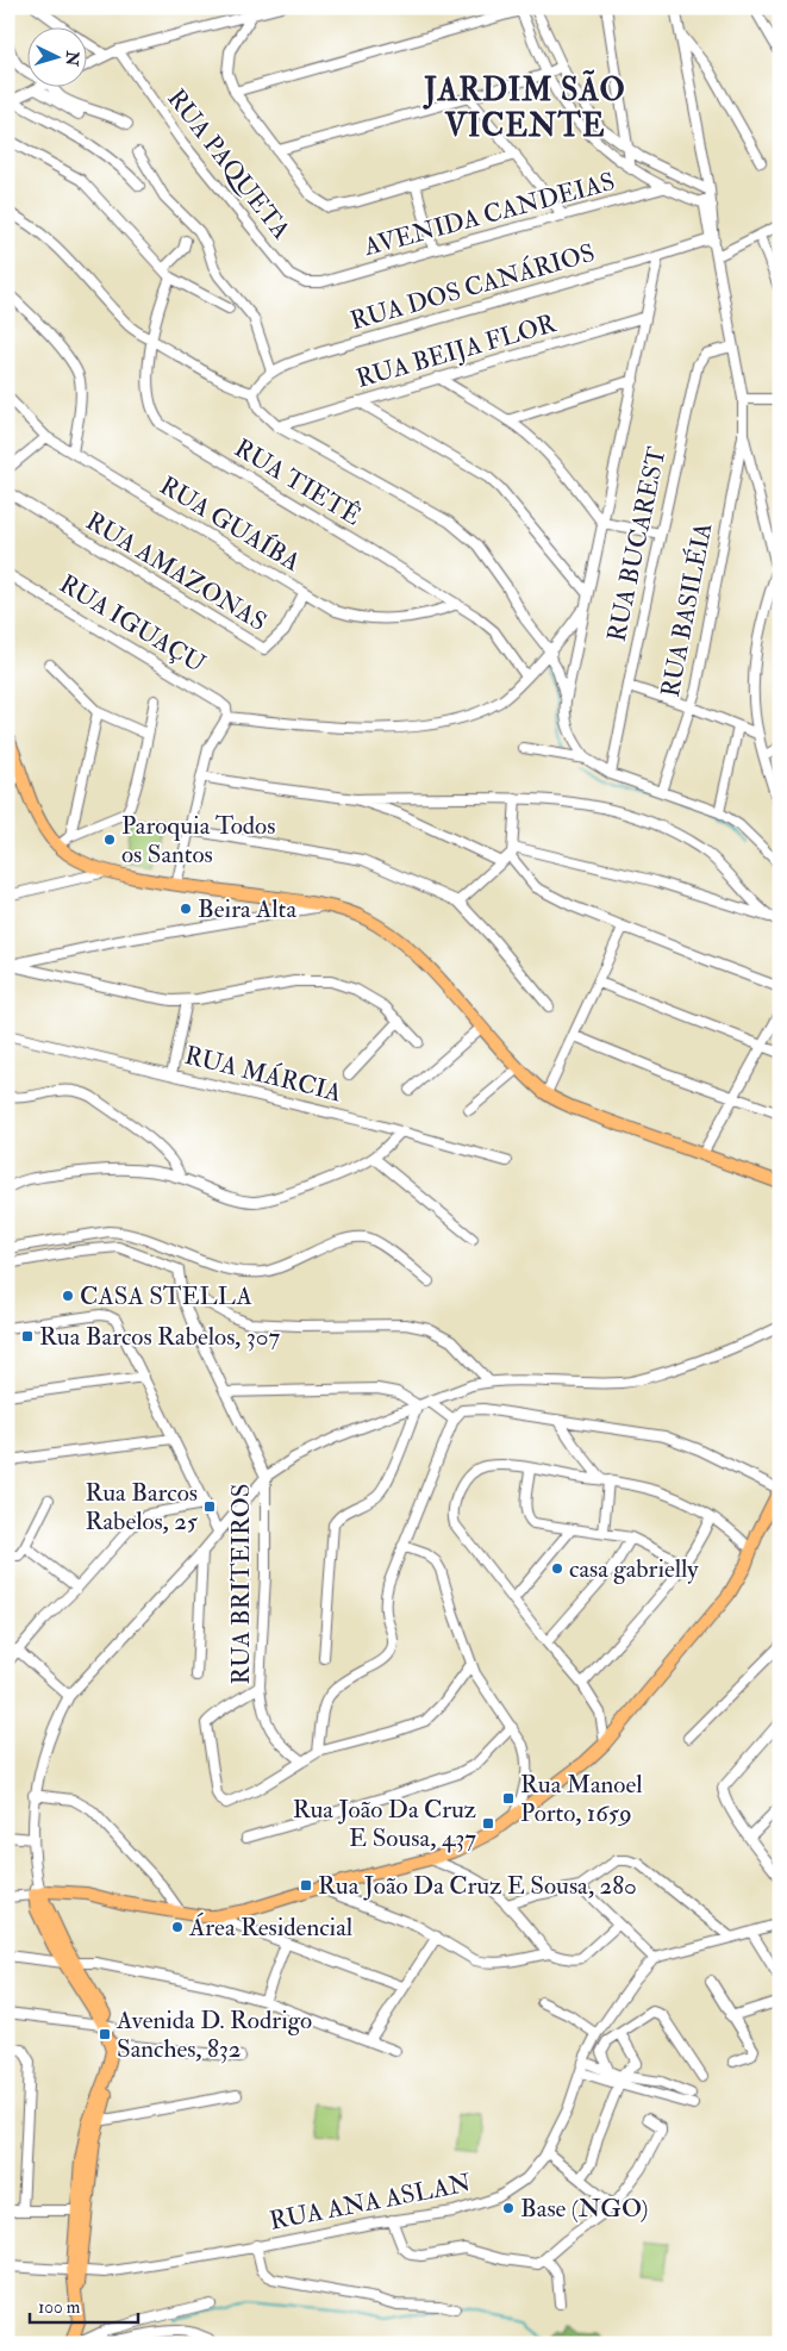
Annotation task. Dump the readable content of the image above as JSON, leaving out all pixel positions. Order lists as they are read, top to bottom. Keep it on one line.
{"streets":{"street":["RUA PAQUETA","AVENIDA CANDEIAS","RUA DOS CANÁRIOS","RUA BEIJA FLOR","RUA TIETÊ","RUA GUAÍBA","RUA BUCAREST","RUA AMAZONAS","RUA BASILÉIA","RUA IGUAÇU","RUA MÁRCIA","RUA BRITEIROS","RUA ANA ASLAN"]},"crossings":[["RUA PAQUETA","AVENIDA CANDEIAS"],["RUA TIETÊ","RUA GUAÍBA"],["RUA GUAÍBA","RUA AMAZONAS"]],"districts":["JARDIM SÃO VICENTE"],"places":{"other":["Paroquia Todos os Santos","Beira Alta","CASA STELLA","casa gabrielly","Área Residencial","Base (NGO)"],"transit":["Rua Barcos Rabelos, 307","Rua Barcos Rabelos, 25","Rua Manoel Porto, 1659","Rua João Da Cruz E Sousa, 437","Rua João Da Cruz E Sousa, 280","Avenida D. Rodrigo Sanches, 832"]},"scale_bar":"100 m","north":"right"}
